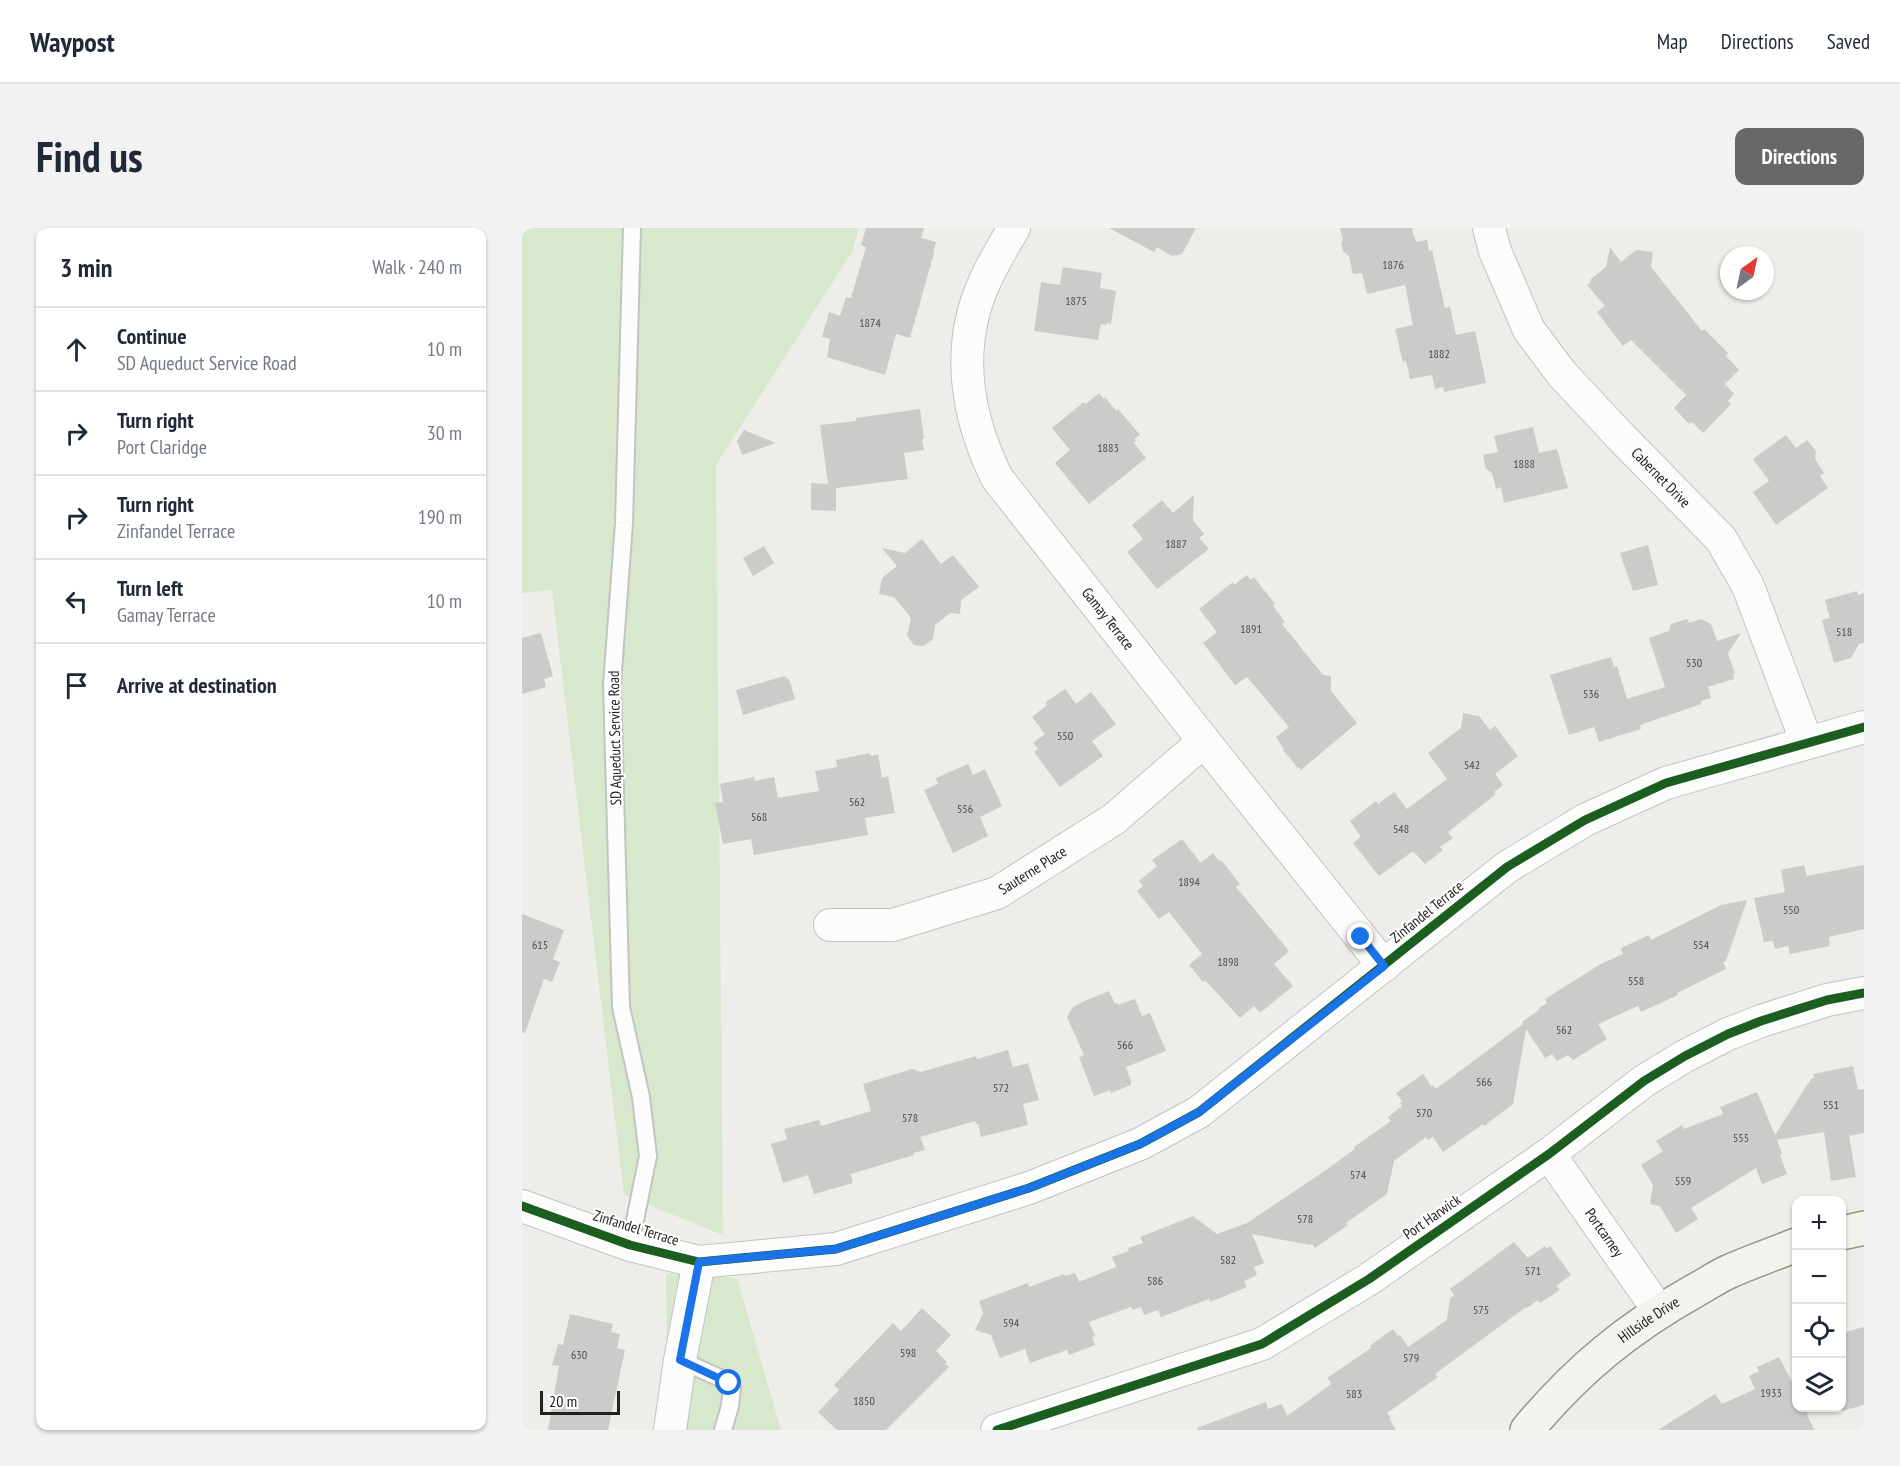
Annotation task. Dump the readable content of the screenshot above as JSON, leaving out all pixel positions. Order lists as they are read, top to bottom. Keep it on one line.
{"streets":{"street":["Cabernet Drive","Gamay Terrace","Sauterne Place","Zinfandel Terrace","Port Harwick","Portcarney","Hillside Drive"],"lane":["SD Aqueduct Service Road"]},"crossings":[["Cabernet Drive","Zinfandel Terrace"],["Gamay Terrace","Sauterne Place"],["Gamay Terrace","Zinfandel Terrace"],["SD Aqueduct Service Road","Zinfandel Terrace"],["Port Harwick","Portcarney"],["Portcarney","Hillside Drive"]],"house_numbers":["1876","1875","1874","1882","1883","1888","1887","1891","518","530","536","550","542","562","556","568","548","1894","550","615","554","1898","558","562","566","566","572","551","570","578","555","574","559","578","582","571","586","575","594","598","630","579","1933","583","1850"],"scale_bar":"20 m","north":"top right","page":{"header":"Waypost","nav":["Map","Directions","Saved"],"buttons":"Directions","title":"Find us","heading":["3 min","Walk · 240 m"],"list":[["Continue","SD Aqueduct Service Road","10 m"],["Turn right","Port Claridge","30 m"],["Turn right","Zinfandel Terrace","190 m"],["Turn left","Gamay Terrace","10 m"],"Arrive at destination"],"map_buttons":["+","−"],"scale":"20 m"}}
